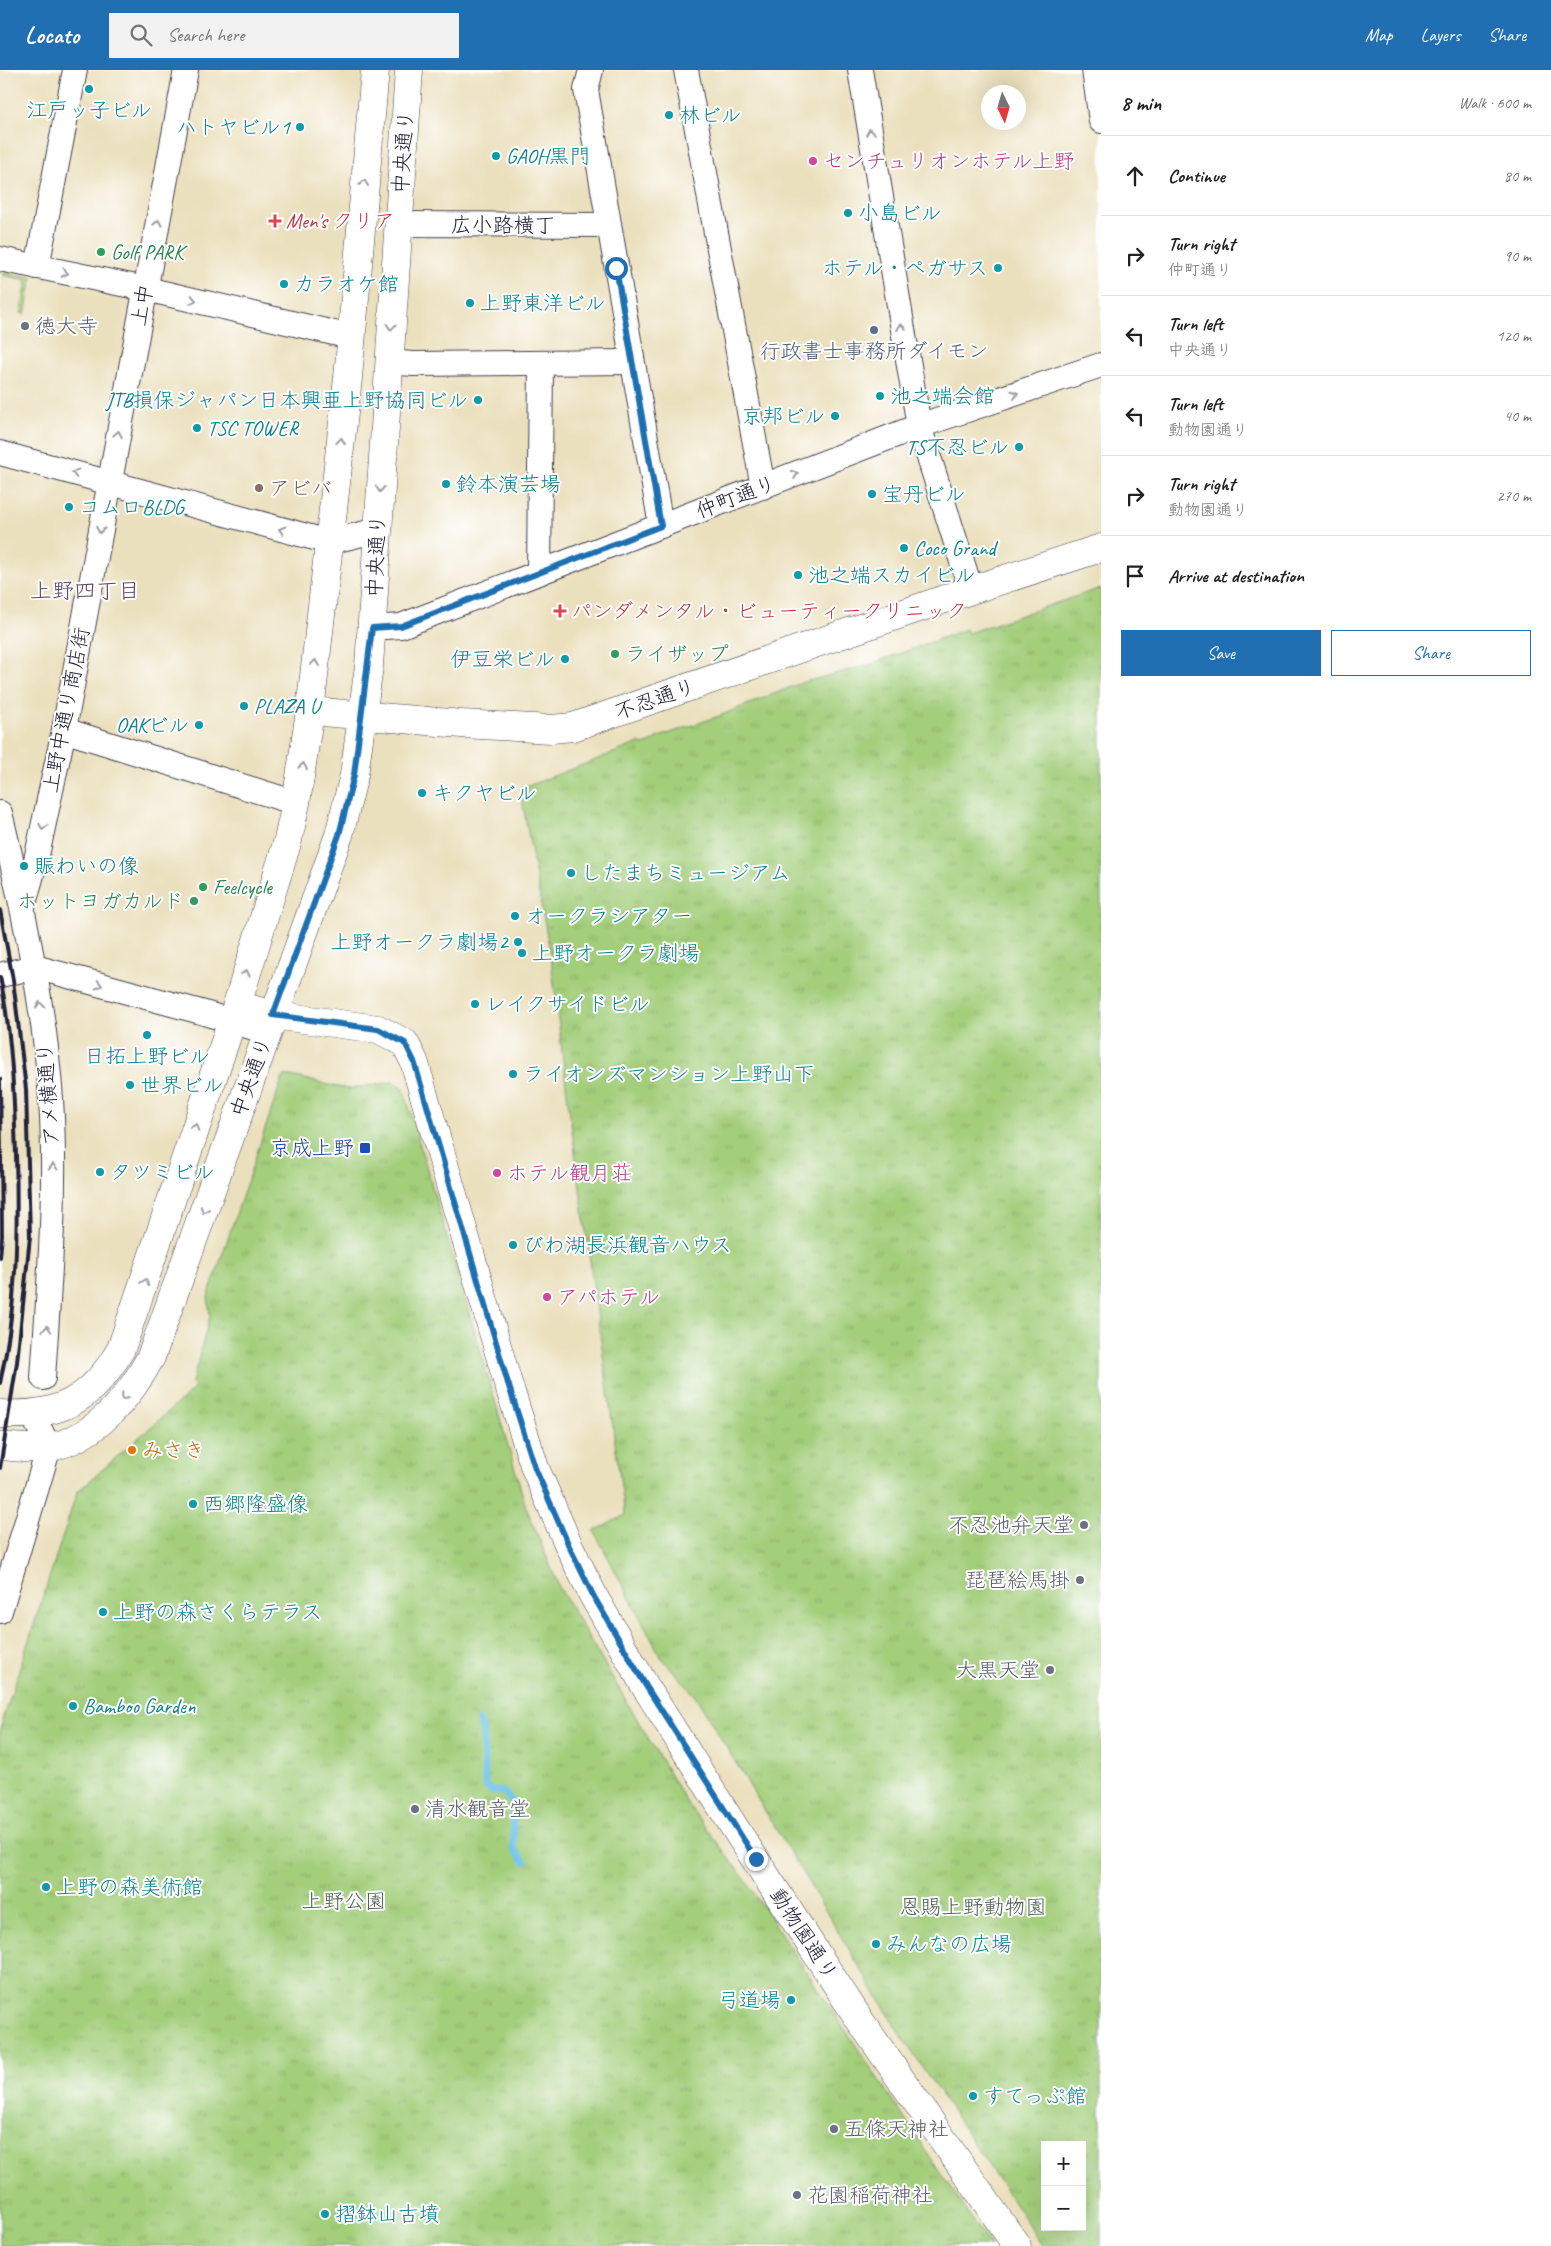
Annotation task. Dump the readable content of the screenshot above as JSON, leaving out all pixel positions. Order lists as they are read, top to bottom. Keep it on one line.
{"streets":{"main road":["中央通り","不忍通り","動物園通り"],"street":["広小路横丁","上中","仲町通り","上野中通り商店街","アメ横通り"]},"crossings":[["中央通り","広小路横丁"],["中央通り","仲町通り"],["中央通り","不忍通り"],["中央通り","動物園通り"],["上中","上野中通り商店街"],["上野中通り商店街","アメ横通り"]],"one_way":["仲町通り","上野中通り商店街","アメ横通り"],"districts":["上野四丁目"],"parks":["上野公園","恩賜上野動物園"],"places":{"other":["江戸ッ子ビル","林ビル","ハトヤビル1","GAOH黒門","センチュリオンホテル上野","小島ビル","Golf PARK","ホテル・ペガサス","カラオケ館","上野東洋ビル","徳大寺","行政書士事務所ダイモン","池之端会館","JTB損保ジャパン日本興亜上野協同ビル","京邦ビル","TSC TOWER","TS不忍ビル","鈴本演芸場","アビバ","宝丹ビル","コムロBLDG","Coco Grand","池之端スカイビル","ライザップ","伊豆栄ビル","PLAZA U","OAKビル","キクヤビル","賑わいの像","したまちミュージアム","Feelcycle","ホットヨガカルド","オークラシアター","上野オークラ劇場2","上野オークラ劇場","レイクサイドビル","日拓上野ビル","ライオンズマンション上野山下","世界ビル","タツミビル","ホテル観月荘","びわ湖長浜観音ハウス","アパホテル","みさき","西郷隆盛像","不忍池弁天堂","琵琶絵馬掛","上野の森さくらテラス","大黒天堂","Bamboo Garden","清水観音堂","上野の森美術館","みんなの広場","弓道場","すてっぷ館","五條天神社","花園稲荷神社","摺鉢山古墳"],"health":["Men's クリア","パンダメンタル・ビューティークリニック"],"transit":["京成上野"]},"north":"bottom","page":{"header":"Locato","search":"Search here","nav":["Map","Layers","Share"],"heading":["8 min","Walk · 600 m"],"list":[["Continue","80 m"],["Turn right","仲町通り","90 m"],["Turn left","中央通り","120 m"],["Turn left","動物園通り","40 m"],["Turn right","動物園通り","270 m"],"Arrive at destination"],"buttons":["Save","Share"],"map_buttons":["+","−"]}}
